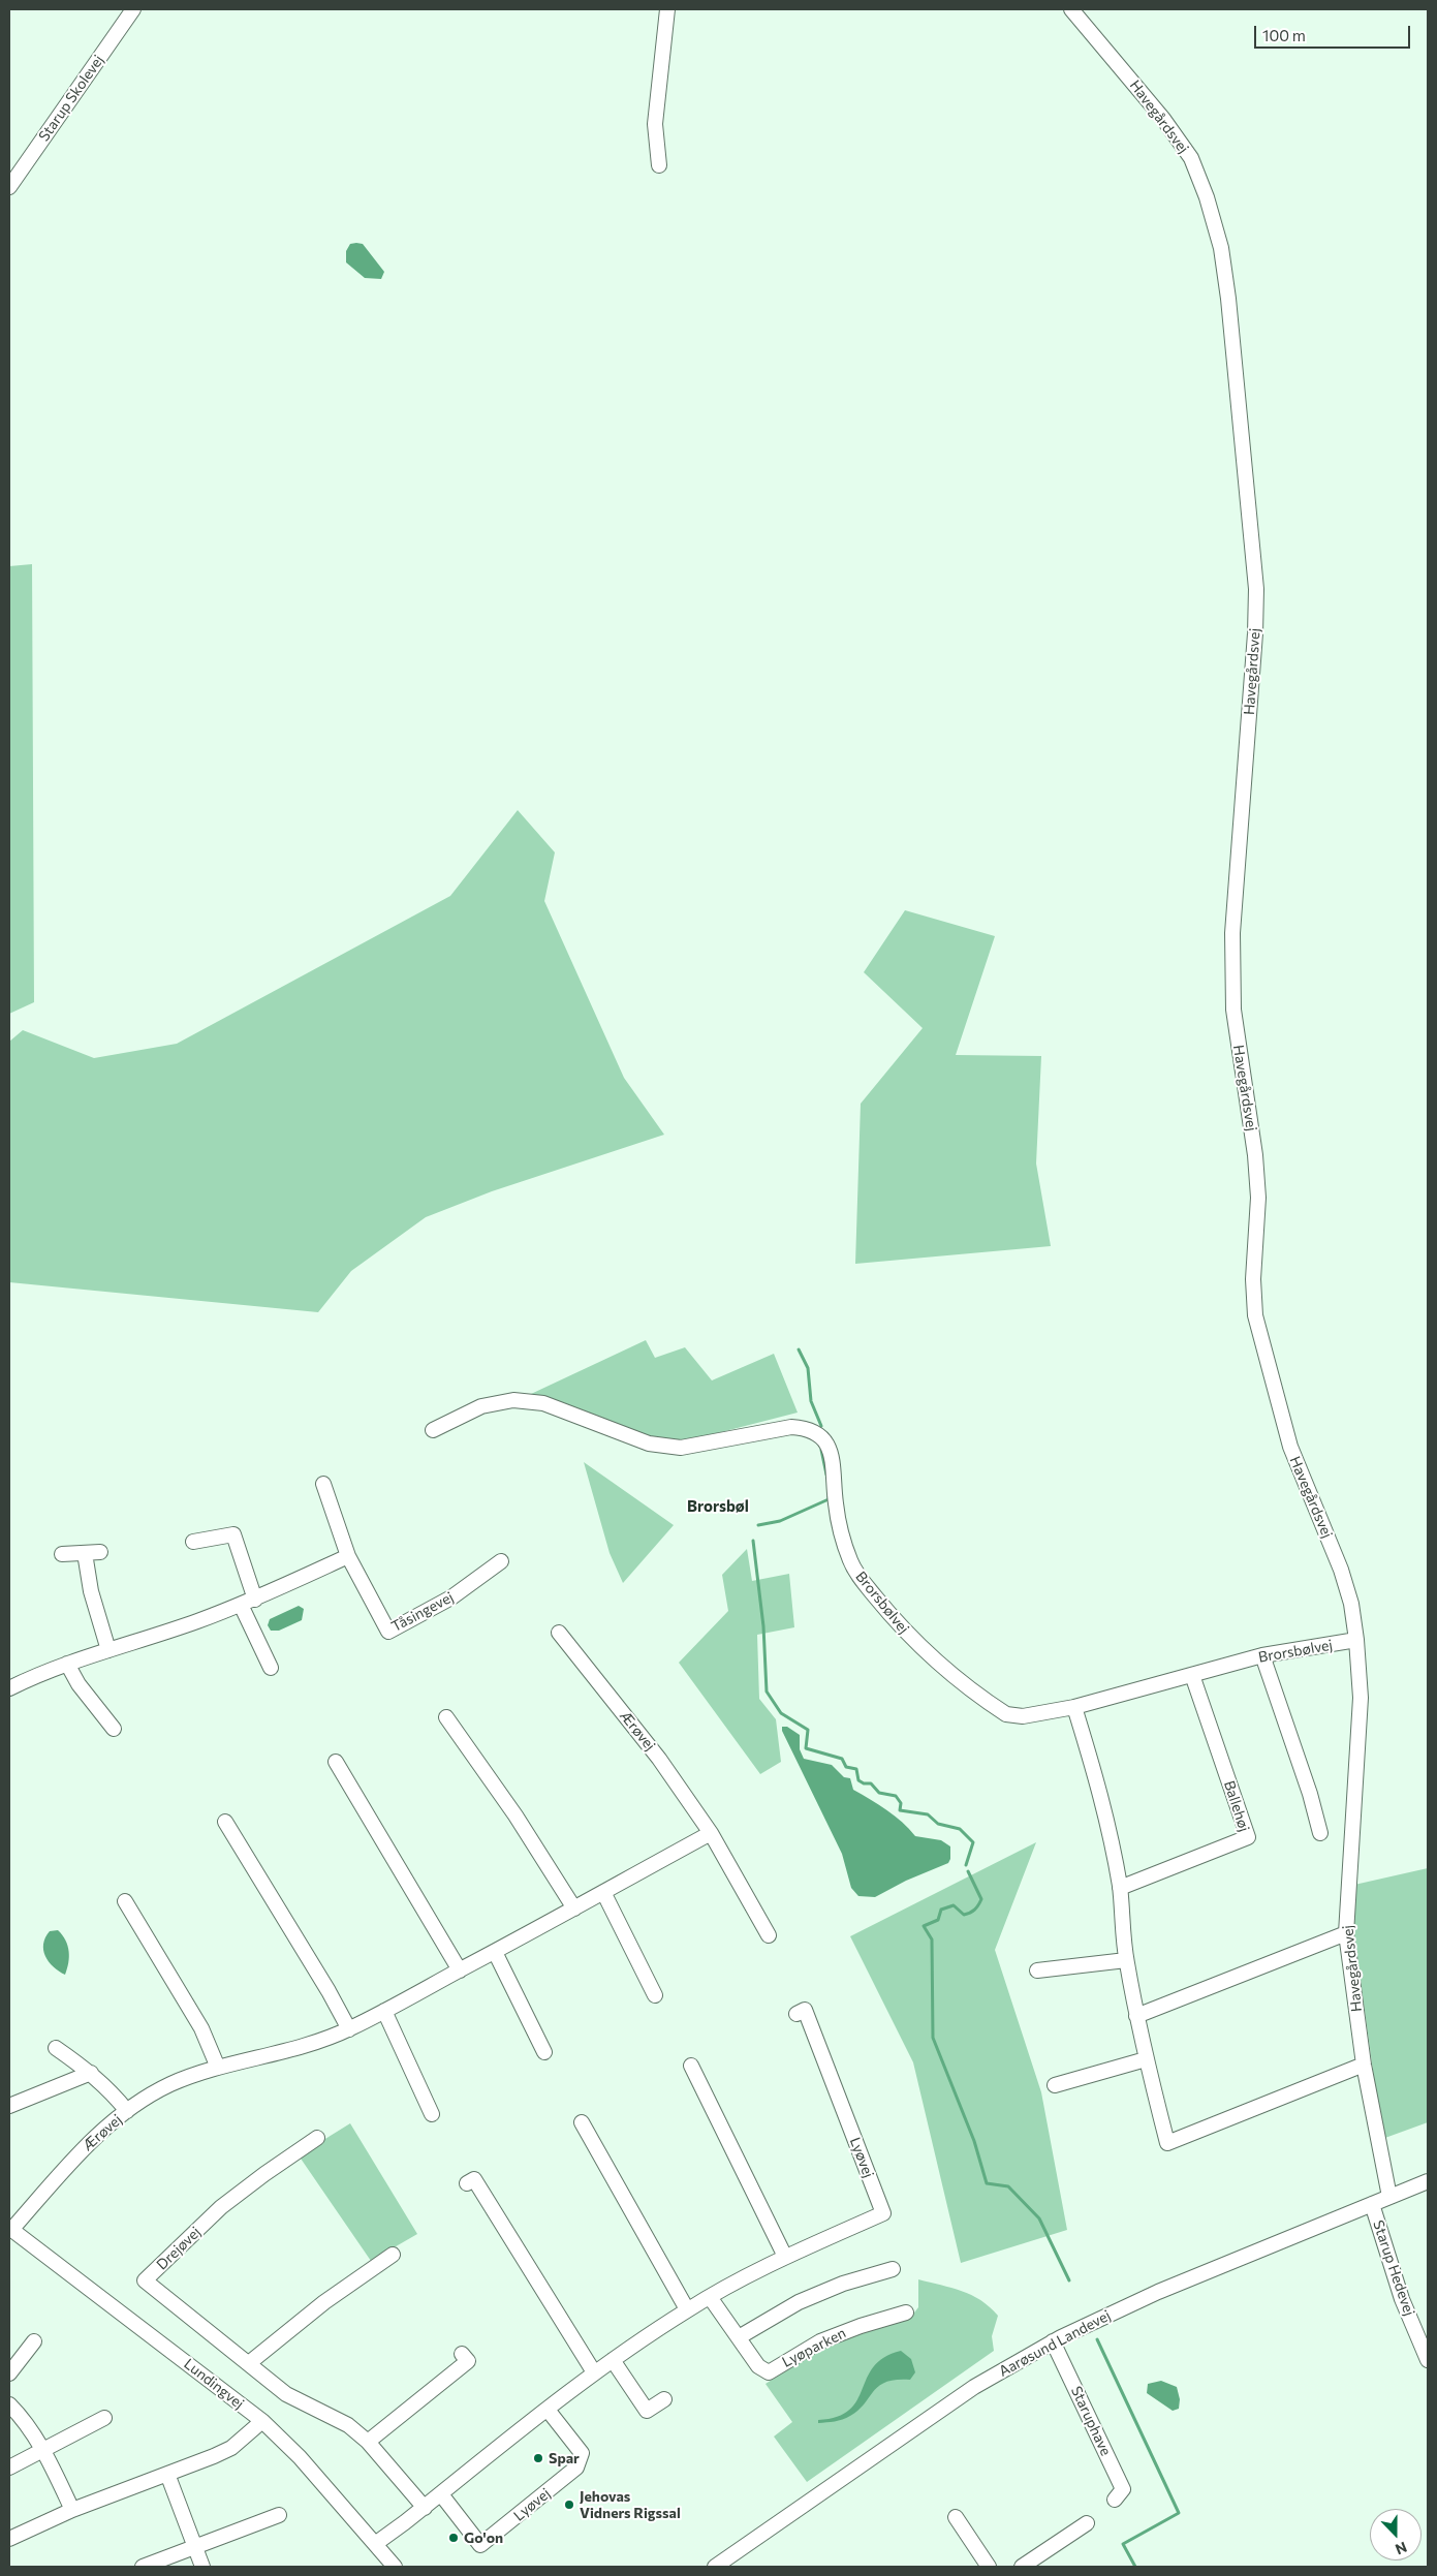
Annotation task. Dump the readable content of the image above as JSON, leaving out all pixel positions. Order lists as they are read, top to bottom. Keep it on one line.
{"streets":{"street":["Starup Skolevej","Havegårdsvej","Brorsbølvej","Tåsingevej","Ærøvej","Ballehøj","Lyøvej","Drejøvej","Starup Hedevej","Aarøsund Landevej","Lyøparken","Lundingvej","Staruphave"]},"crossings":[["Havegårdsvej","Brorsbølvej"],["Havegårdsvej","Aarøsund Landevej"],["Brorsbølvej","Ballehøj"],["Ærøvej","Lundingvej"],["Lyøvej","Drejøvej"],["Lyøvej","Lyøparken"],["Lyøvej","Lundingvej"],["Starup Hedevej","Aarøsund Landevej"],["Aarøsund Landevej","Staruphave"]],"districts":["Brorsbøl"],"places":["Spar","Jehovas Vidners Rigssal","Go'on"],"scale_bar":"100 m","north":"bottom"}
